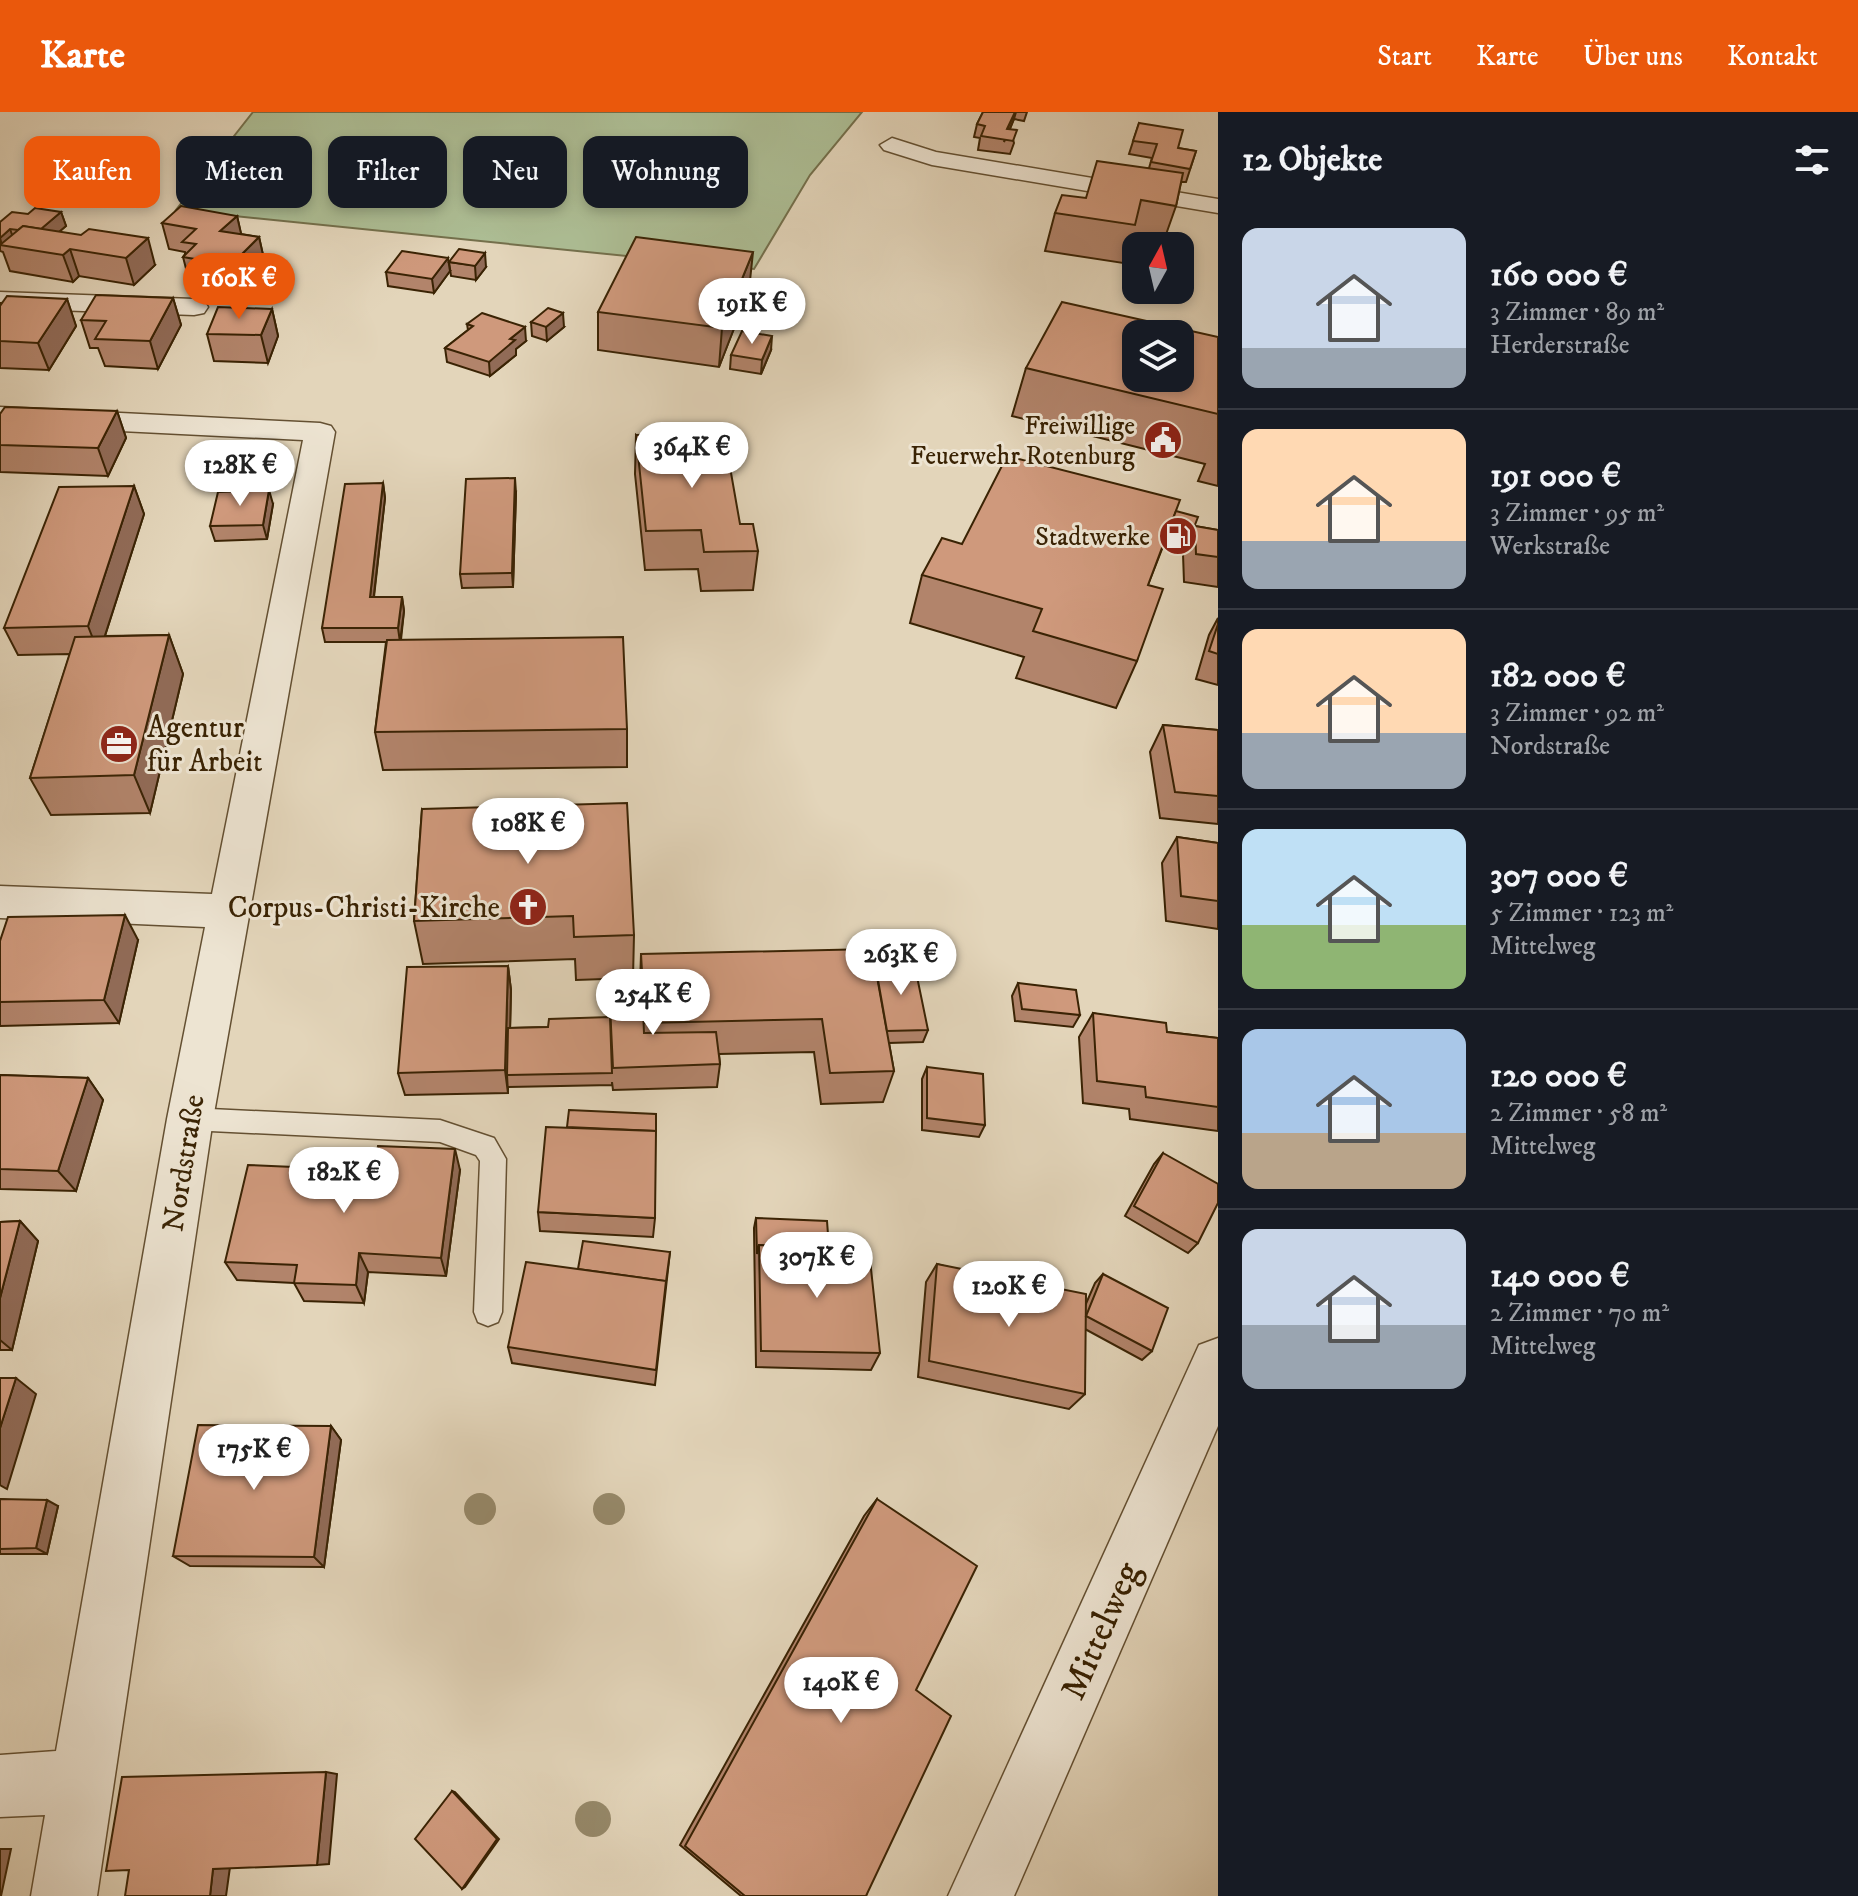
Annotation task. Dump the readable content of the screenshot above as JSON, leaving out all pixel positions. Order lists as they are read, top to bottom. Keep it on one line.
{"streets":{"street":["Nordstraße","Mittelweg"]},"places":{"public building":["Freiwillige Feuerwehr Rotenburg"],"fuel station":["Stadtwerke"],"office":["Agentur für Arbeit"],"church":["Corpus-Christi-Kirche"]},"north":"top","page":{"header":"Karte","nav":["Start","Karte","Über uns","Kontakt"],"heading":"12 Objekte","chip":["Kaufen","Mieten","Filter","Neu","Wohnung"],"list":[{"name":"160 000 €","note":"3 Zimmer · 89 m² · Herderstraße"},{"name":"191 000 €","note":"3 Zimmer · 95 m² · Werkstraße"},{"name":"182 000 €","note":"3 Zimmer · 92 m² · Nordstraße"},{"name":"307 000 €","note":"5 Zimmer · 123 m² · Mittelweg"},{"name":"120 000 €","note":"2 Zimmer · 58 m² · Mittelweg"},{"name":"140 000 €","note":"2 Zimmer · 70 m² · Mittelweg"}],"price":["160K €","191K €","364K €","128K €","108K €","263K €","254K €","182K €","307K €","120K €","175K €","140K €"]}}
